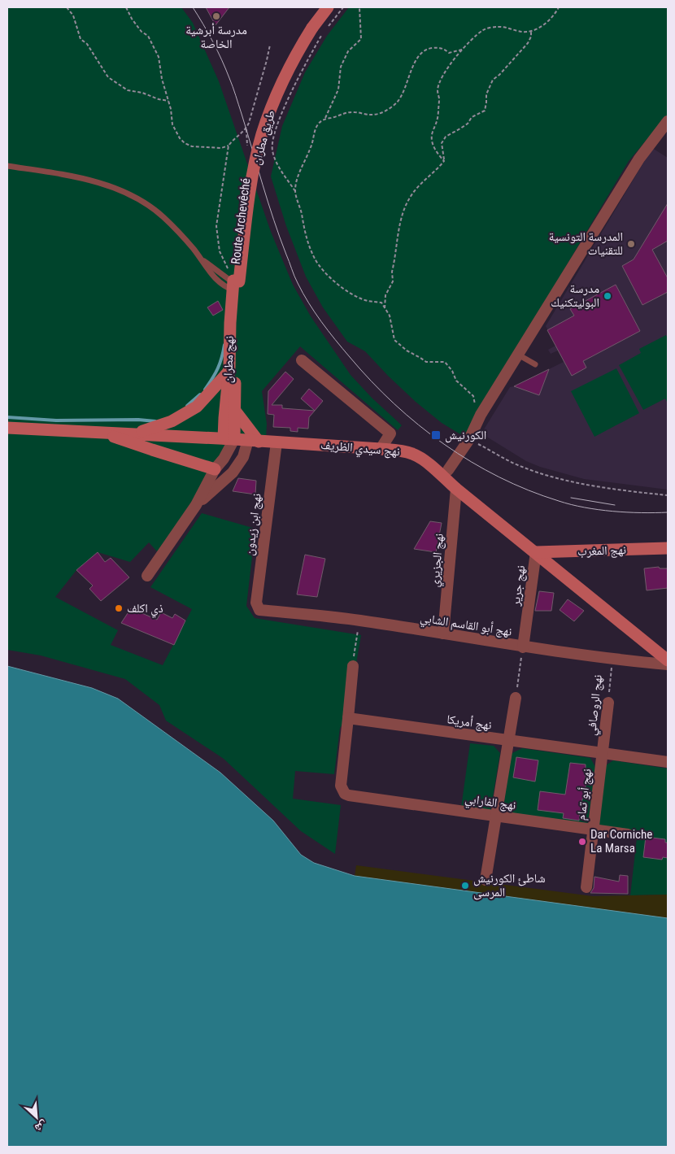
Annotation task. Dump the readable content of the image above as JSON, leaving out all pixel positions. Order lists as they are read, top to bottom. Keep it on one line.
{"streets":{"street":["طريق مطران","نهج مطران","نهج سيدي الظريف","نهج ابن زيدون","نهج المغرب","نهج الجزيري","نهج جرير","نهج أبو القاسم الشابي","نهج الروصافي","نهج أمريكا","نهج أبو تمام","نهج الفارابي"]},"crossings":[["طريق مطران","نهج مطران"],["نهج مطران","نهج سيدي الظريف"],["نهج سيدي الظريف","نهج ابن زيدون"],["نهج سيدي الظريف","نهج المغرب"],["نهج سيدي الظريف","نهج الجزيري"],["نهج سيدي الظريف","نهج جرير"],["نهج ابن زيدون","نهج أبو القاسم الشابي"],["نهج المغرب","نهج جرير"],["نهج الجزيري","نهج أبو القاسم الشابي"],["نهج جرير","نهج أبو القاسم الشابي"],["نهج أبو القاسم الشابي","نهج الروصافي"],["نهج الروصافي","نهج أمريكا"],["نهج الروصافي","نهج أبو تمام"],["نهج أمريكا","نهج أبو تمام"],["نهج أمريكا","نهج الفارابي"],["نهج أبو تمام","نهج الفارابي"]],"places":{"other":["مدرسة أبرشية الخاصة","المدرسة التونسية للتقنيات","مدرسة البوليتكنيك","ذي اكلف","Dar Corniche La Marsa","شاطئ الكورنيش المرسى"],"transit":["الكورنيش"]},"north":"bottom right"}
